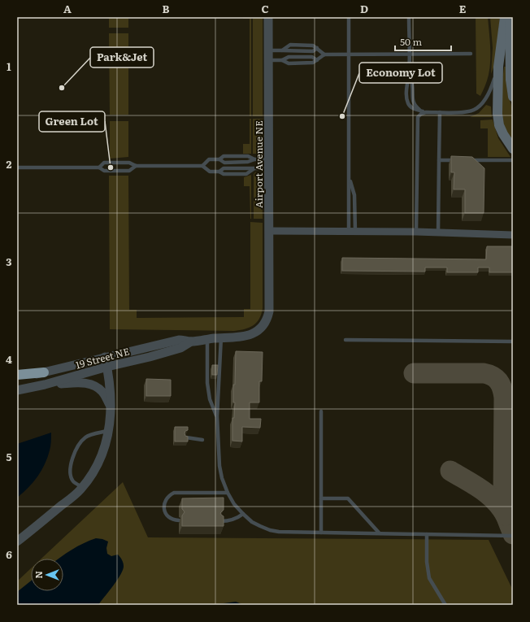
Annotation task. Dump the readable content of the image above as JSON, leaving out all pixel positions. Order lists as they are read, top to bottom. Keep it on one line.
{"streets":{"street":["Airport Avenue NE","19 Street NE"]},"crossings":[["Airport Avenue NE","19 Street NE"]],"places":["Park&Jet","Economy Lot","Green Lot"],"scale_bar":"50 m","north":"left","grid":{"columns":["A","B","C","D","E"],"rows":["1","2","3","4","5","6"]}}
